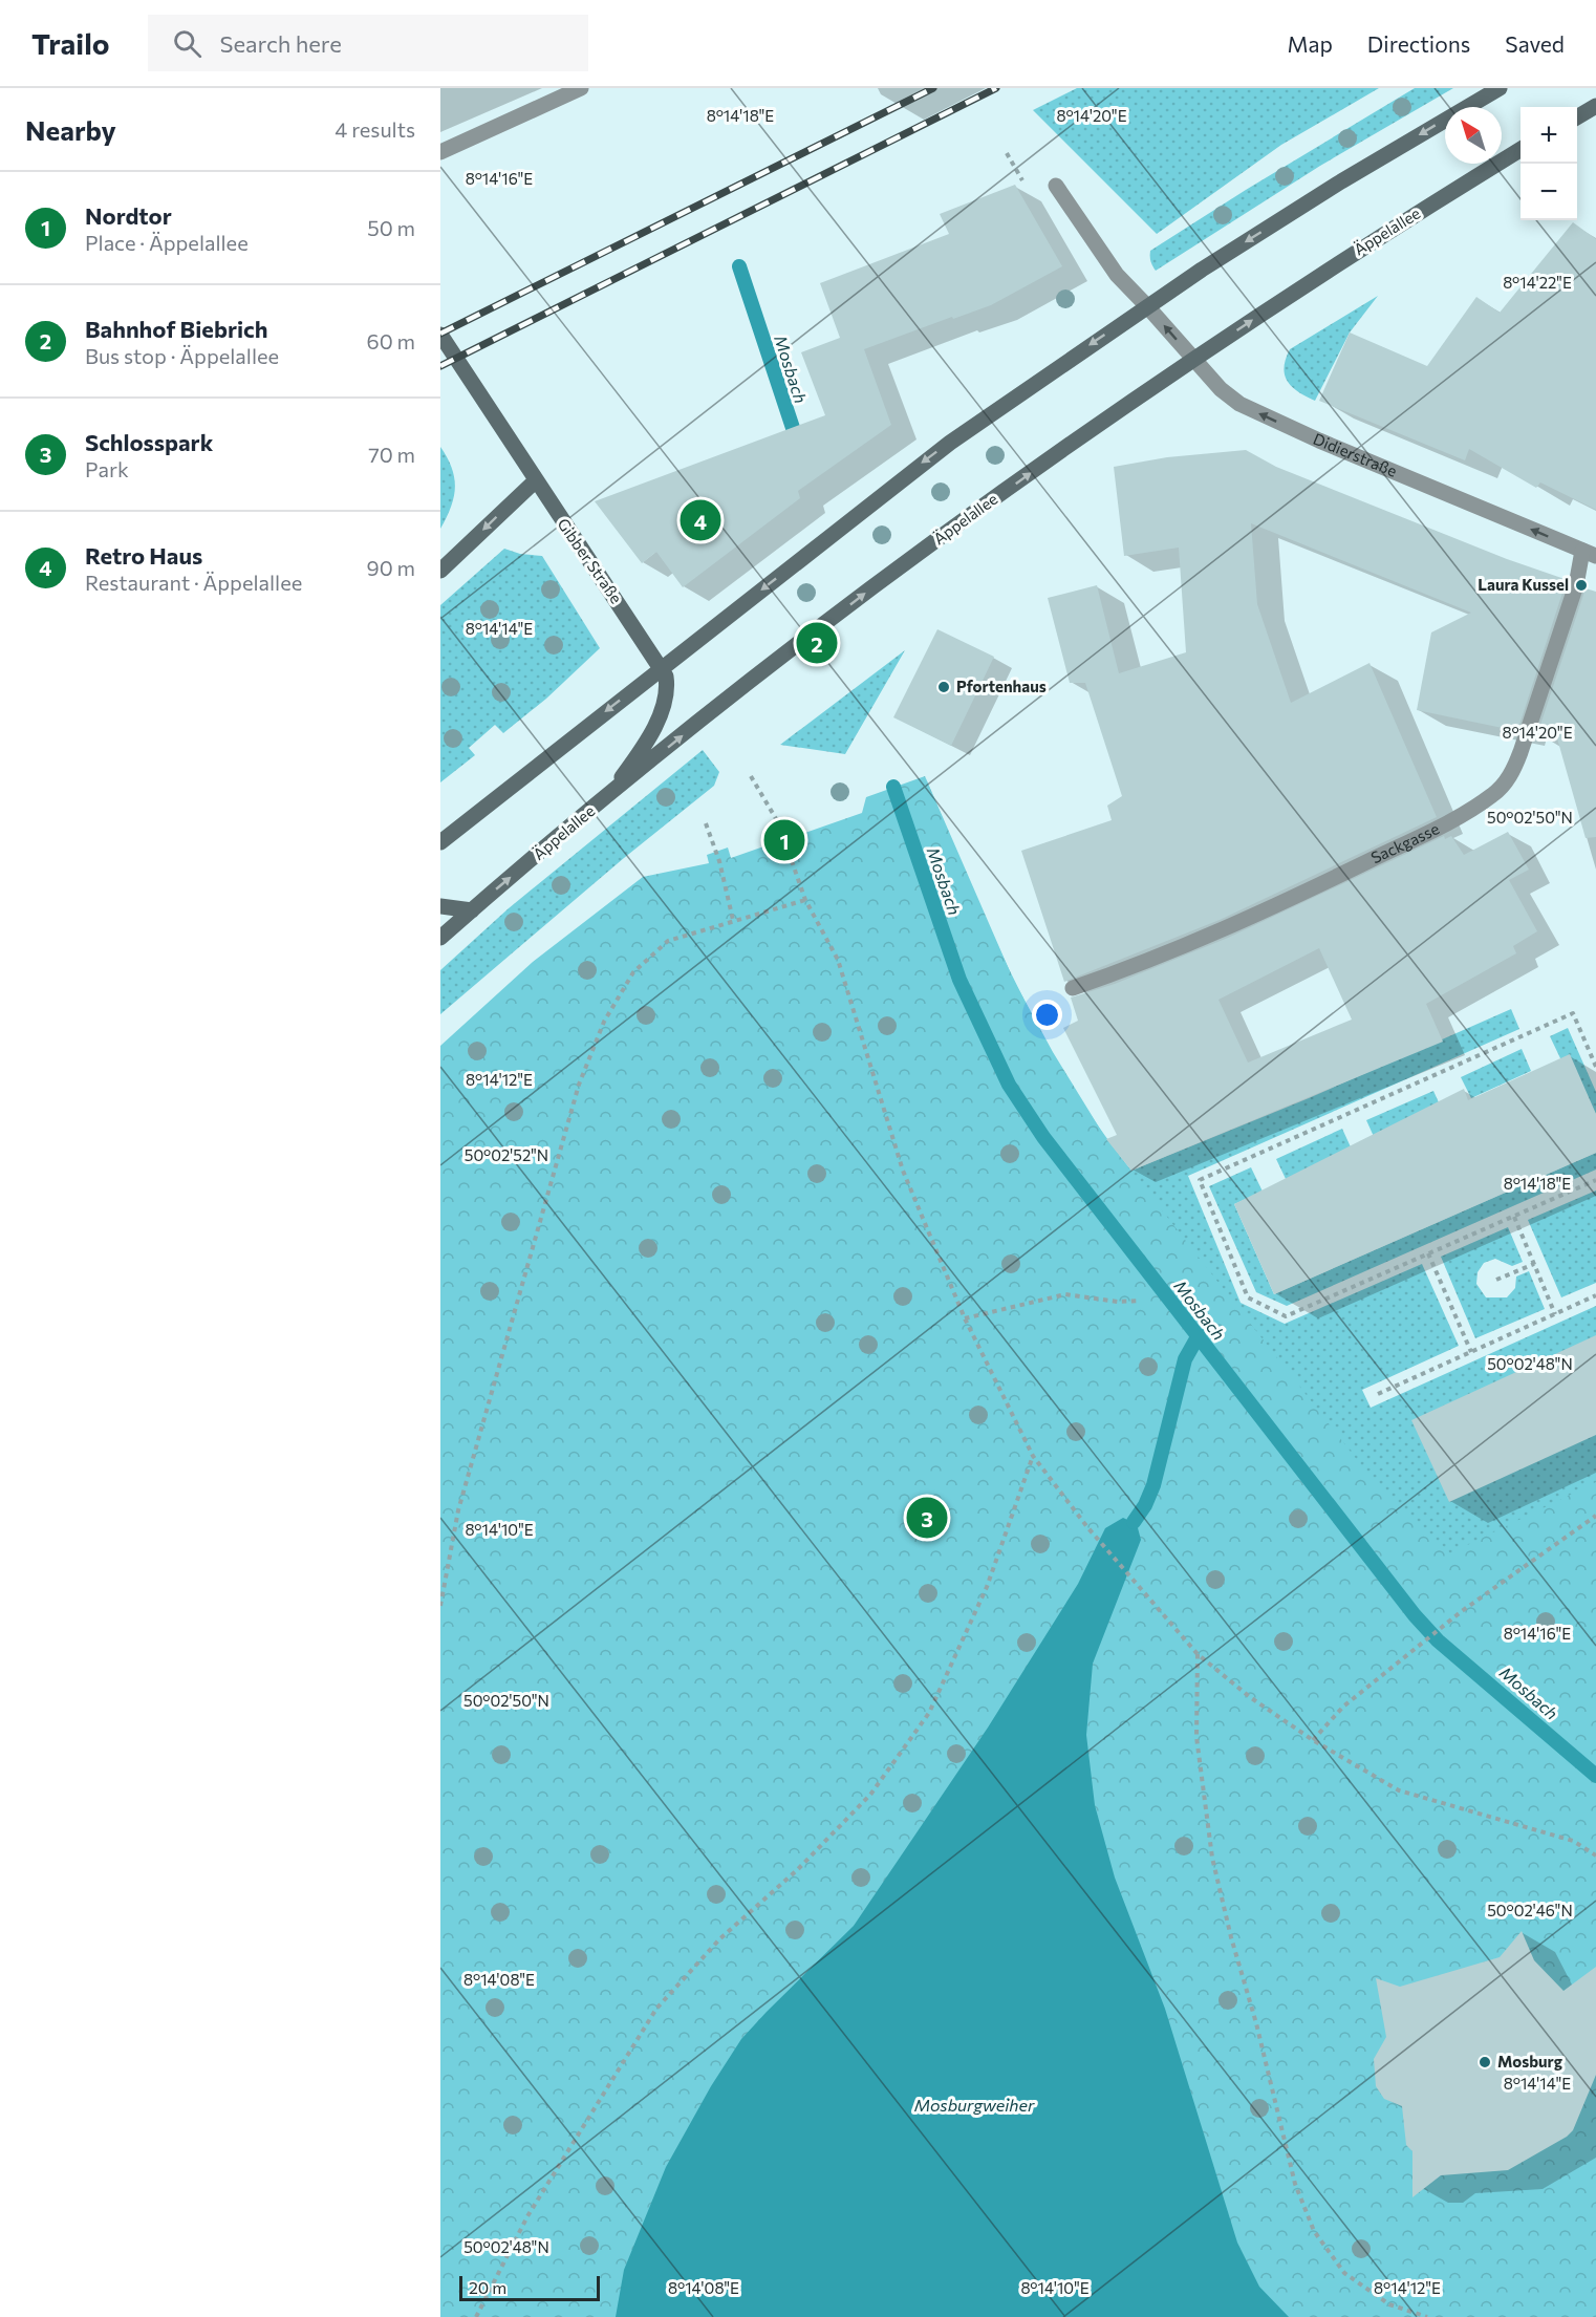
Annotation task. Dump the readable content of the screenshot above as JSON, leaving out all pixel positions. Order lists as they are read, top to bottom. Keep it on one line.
{"streets":{"main road":["Äppelallee","Gibber Straße"],"street":["Didierstraße","Sackgasse"]},"crossings":[["Äppelallee","Didierstraße"],["Äppelallee","Gibber Straße"],["Didierstraße","Sackgasse"]],"one_way":["Didierstraße"],"water":["Mosbach","Mosburgweiher"],"places":["Laura Kussel","Pfortenhaus","Mosburg"],"scale_bar":"20 m","north":"top left","page":{"header":"Trailo","search":"Search here","nav":["Map","Directions","Saved"],"heading":["Nearby","4 results"],"map_buttons":["+","−"],"list":[{"mark":"1","name":"Nordtor","note":"Place · Äppelallee","value":"50 m"},{"mark":"2","name":"Bahnhof Biebrich","note":"Bus stop · Äppelallee","value":"60 m"},{"mark":"3","name":"Schlosspark","note":"Park","value":"70 m"},{"mark":"4","name":"Retro Haus","note":"Restaurant · Äppelallee","value":"90 m"}],"pins":["4","2","1","3"],"scale":"20 m"},"coordinates":["8°14'18\"E","8°14'20\"E","8°14'16\"E","8°14'22\"E","8°14'14\"E","50°02'50\"N","8°14'12\"E","50°02'52\"N","50°02'48\"N","8°14'10\"E","50°02'46\"N","8°14'08\"E"]}
